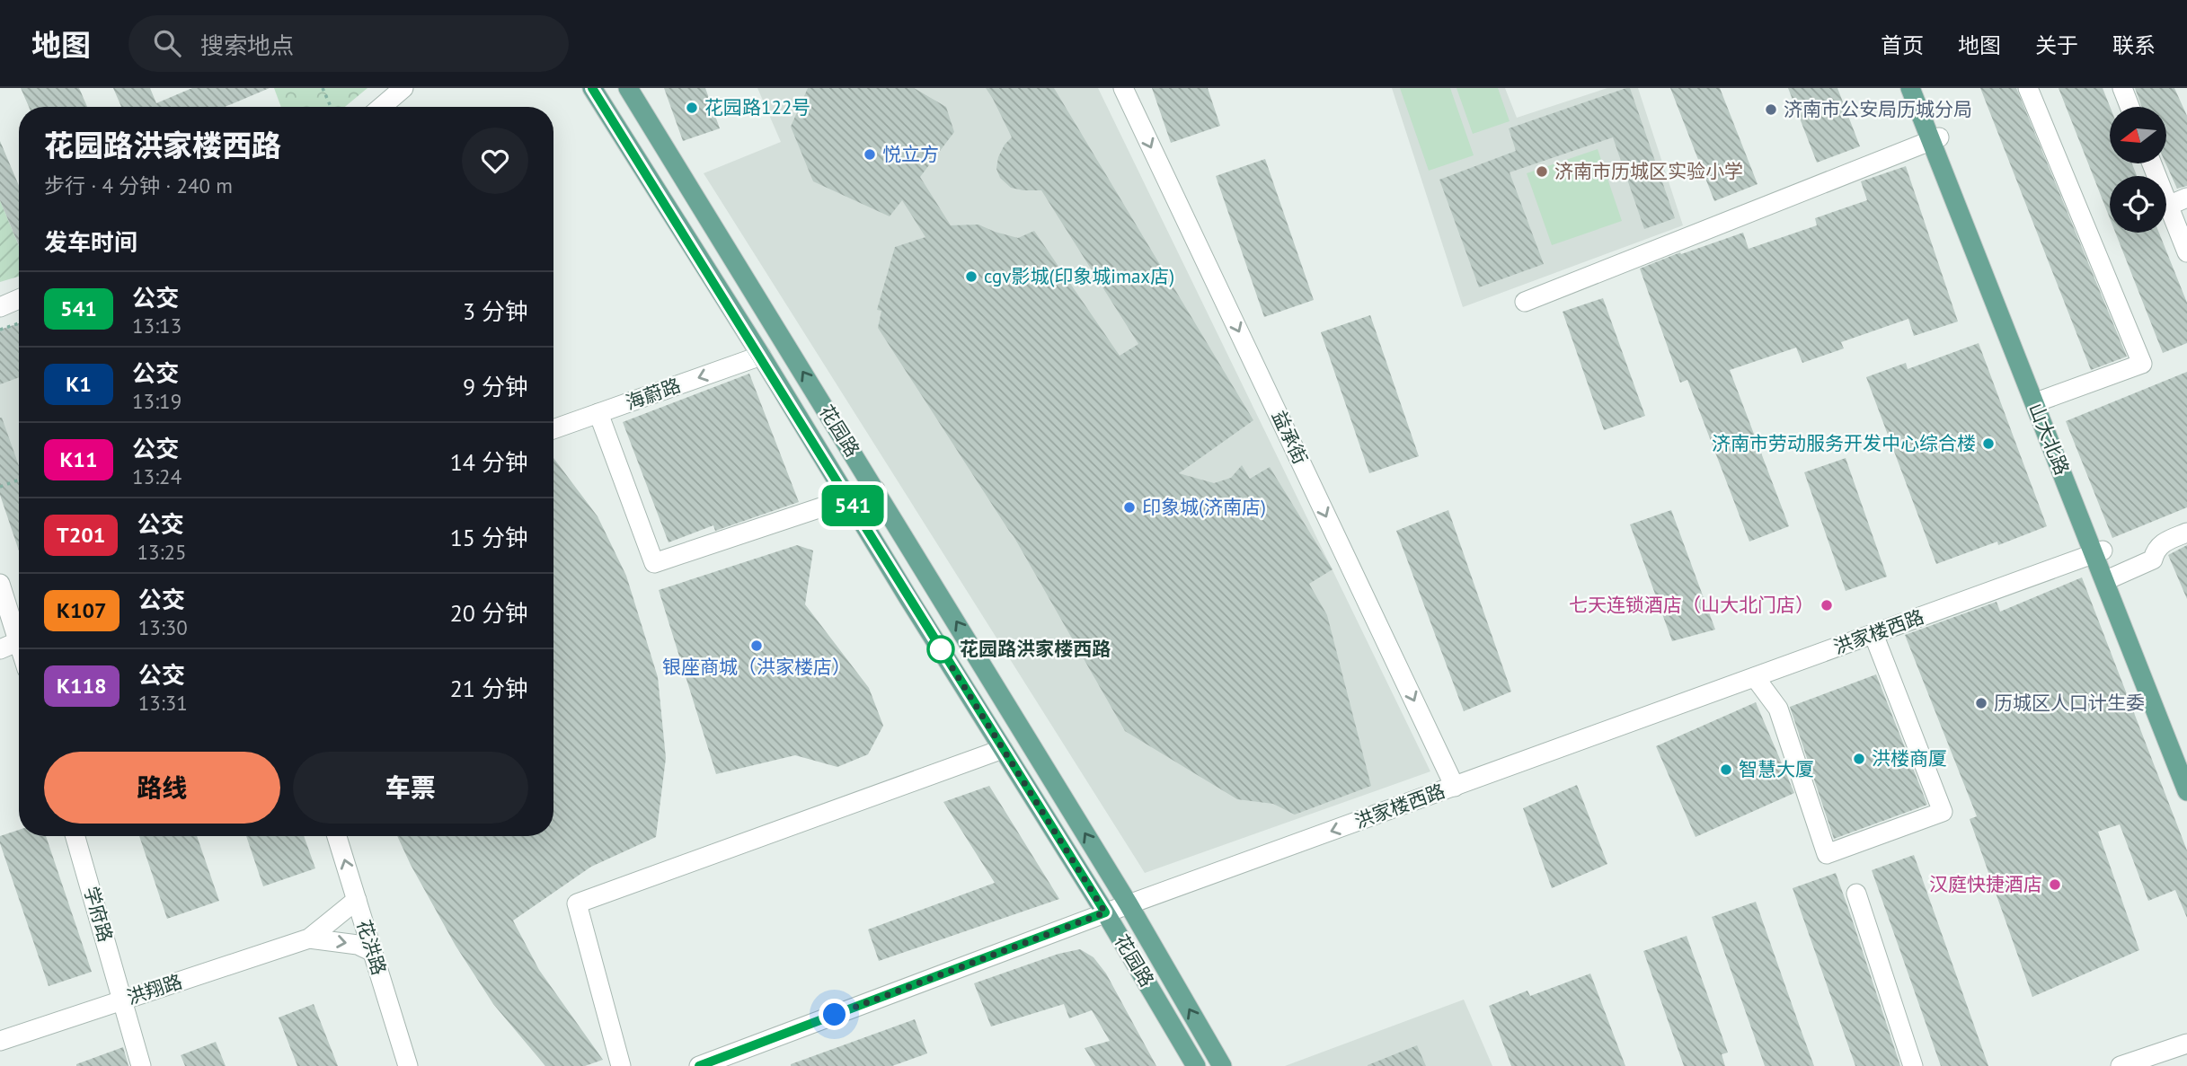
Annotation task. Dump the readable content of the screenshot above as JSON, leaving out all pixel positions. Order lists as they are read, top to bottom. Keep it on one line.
{"streets":{"main road":["花园路","山大北路"],"street":["海蔚路","益承街","洪家楼西路","学府路","花洪路","洪翔路"]},"crossings":[["海蔚路","花园路"],["花园路","洪家楼西路"],["益承街","洪家楼西路"],["山大北路","洪家楼西路"],["学府路","洪翔路"],["花洪路","洪翔路"]],"one_way":["海蔚路","益承街"],"places":["花园路122号","济南市公安局历城分局","悦立方","济南市历城区实验小学","cgv影城(印象城imax店)","济南市劳动服务开发中心综合楼","印象城(济南店)","七天连锁酒店（山大北门店）","银座商城（洪家楼店）","花园路洪家楼西路","历城区人口计生委","洪楼商厦","智慧大厦","汉庭快捷酒店"],"lines":["bus line 541"],"north":"left","page":{"header":"地图","search":"搜索地点","nav":["首页","地图","关于","联系"],"on_map":"541","heading":[["花园路洪家楼西路","步行 · 4 分钟 · 240 m"],"发车时间"],"list":[{"mark":"541","name":"公交","note":"13:13","value":"3 分钟"},{"mark":"K1","name":"公交","note":"13:19","value":"9 分钟"},{"mark":"K11","name":"公交","note":"13:24","value":"14 分钟"},{"mark":"T201","name":"公交","note":"13:25","value":"15 分钟"},{"mark":"K107","name":"公交","note":"13:30","value":"20 分钟"},{"mark":"K118","name":"公交","note":"13:31","value":"21 分钟"}],"buttons":["路线","车票"]}}
